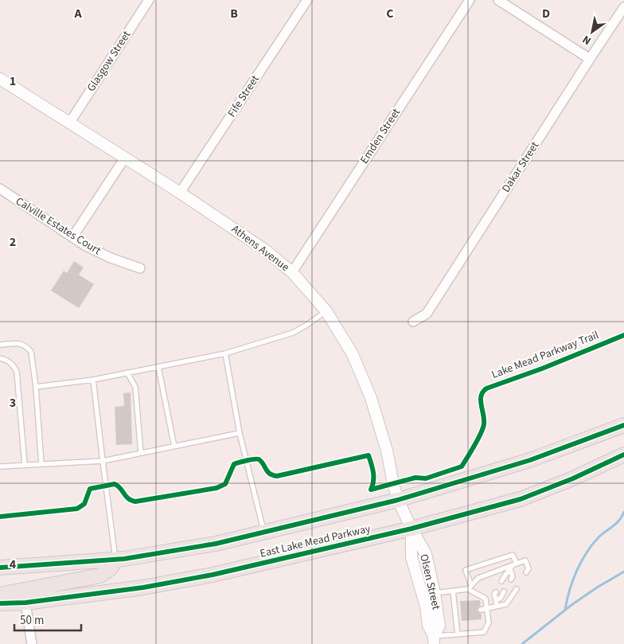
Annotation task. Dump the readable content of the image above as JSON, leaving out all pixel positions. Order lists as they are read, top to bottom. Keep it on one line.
{"streets":{"main road":["East Lake Mead Parkway"],"street":["Glasgow Street","Fife Street","Emden Street","Dakar Street","Calville Estates Court","Athens Avenue","Olsen Street"],"cycle path":["Lake Mead Parkway Trail"]},"crossings":[["Glasgow Street","Athens Avenue"],["Fife Street","Athens Avenue"],["Emden Street","Athens Avenue"],["Athens Avenue","East Lake Mead Parkway"],["Athens Avenue","Olsen Street"],["East Lake Mead Parkway","Olsen Street"]],"scale_bar":"50 m","north":"bottom left","grid":{"columns":["A","B","C","D"],"rows":["1","2","3","4"]}}
